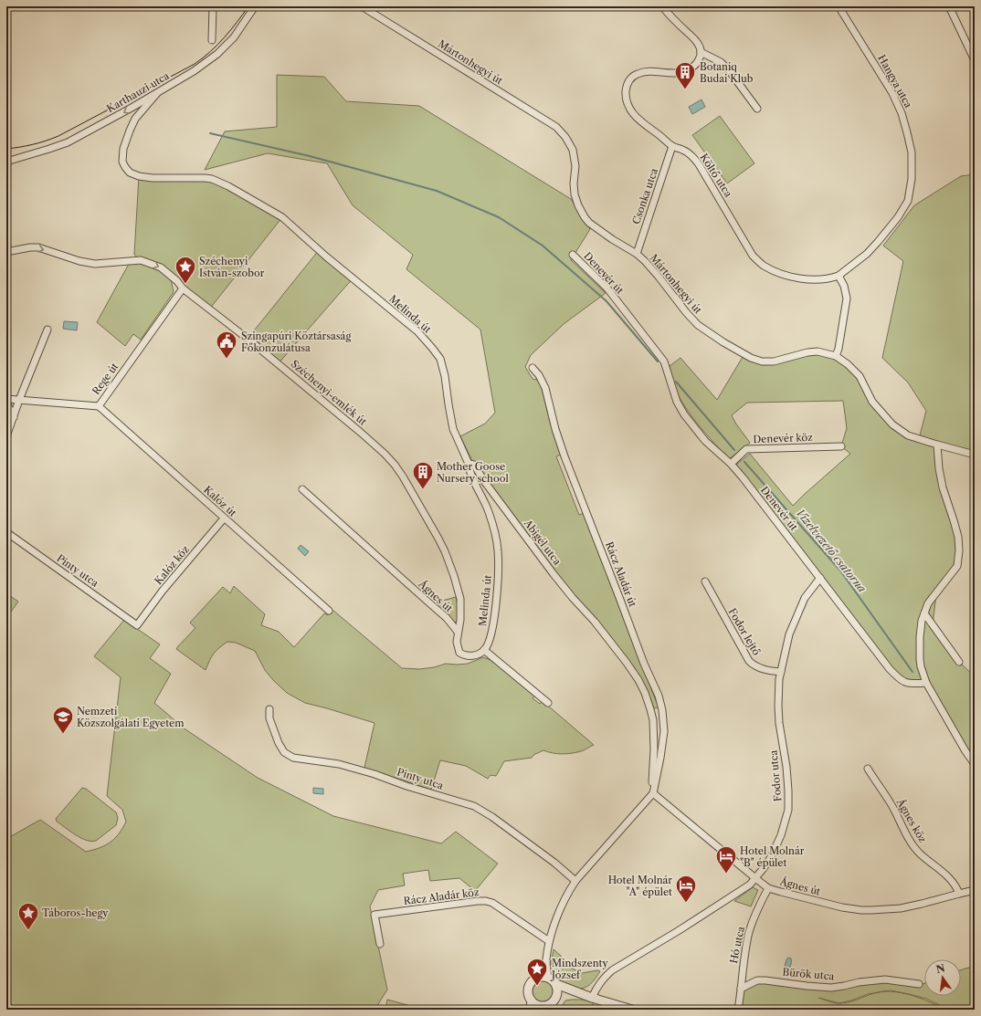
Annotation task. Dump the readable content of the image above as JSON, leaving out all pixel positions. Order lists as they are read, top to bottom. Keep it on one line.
{"streets":{"street":["Mártonhegyi út","Hangya utca","Karthauzi utca","Költő utca","Csonka utca","Denevér út","Melinda út","Rege út","Széchenyi-emlék út","Denevér köz","Kalóz út","Abigél utca","Kalóz köz","Pinty utca","Rácz Aladár út","Ágnes út","Fodor lejtő","Fodor utca","Ágnes köz","Rácz Aladár köz","Hó utca","Bürök utca"]},"crossings":[["Mártonhegyi út","Csonka utca"],["Hangya utca","Költő utca"],["Karthauzi utca","Melinda út"],["Költő utca","Csonka utca"],["Denevér út","Denevér köz"],["Denevér út","Fodor utca"],["Melinda út","Abigél utca"],["Rege út","Széchenyi-emlék út"],["Rege út","Kalóz út"],["Széchenyi-emlék út","Ágnes út"],["Kalóz út","Kalóz köz"],["Abigél utca","Rácz Aladár út"],["Abigél utca","Ágnes út"],["Kalóz köz","Pinty utca"],["Pinty utca","Rácz Aladár út"],["Rácz Aladár út","Ágnes út"],["Rácz Aladár út","Rácz Aladár köz"],["Ágnes út","Fodor utca"],["Ágnes út","Ágnes köz"],["Ágnes út","Hó utca"],["Fodor lejtő","Fodor utca"],["Hó utca","Bürök utca"]],"one_way":["Karthauzi utca"],"water":["Vízelvezető csatorna"],"places":{"building":["Botaniq Budai Klub","Mother Goose Nursery school"],"place":["Széchenyi István-szobor","Táboros-hegy","Mindszenty József"],"public building":["Szingapúri Köztársaság Főkonzulátusa"],"school or university":["Nemzeti Közszolgálati Egyetem"],"hotel":["Hotel Molnár \"B\" épület","Hotel Molnár \"A\" épület"]},"north":"top"}
